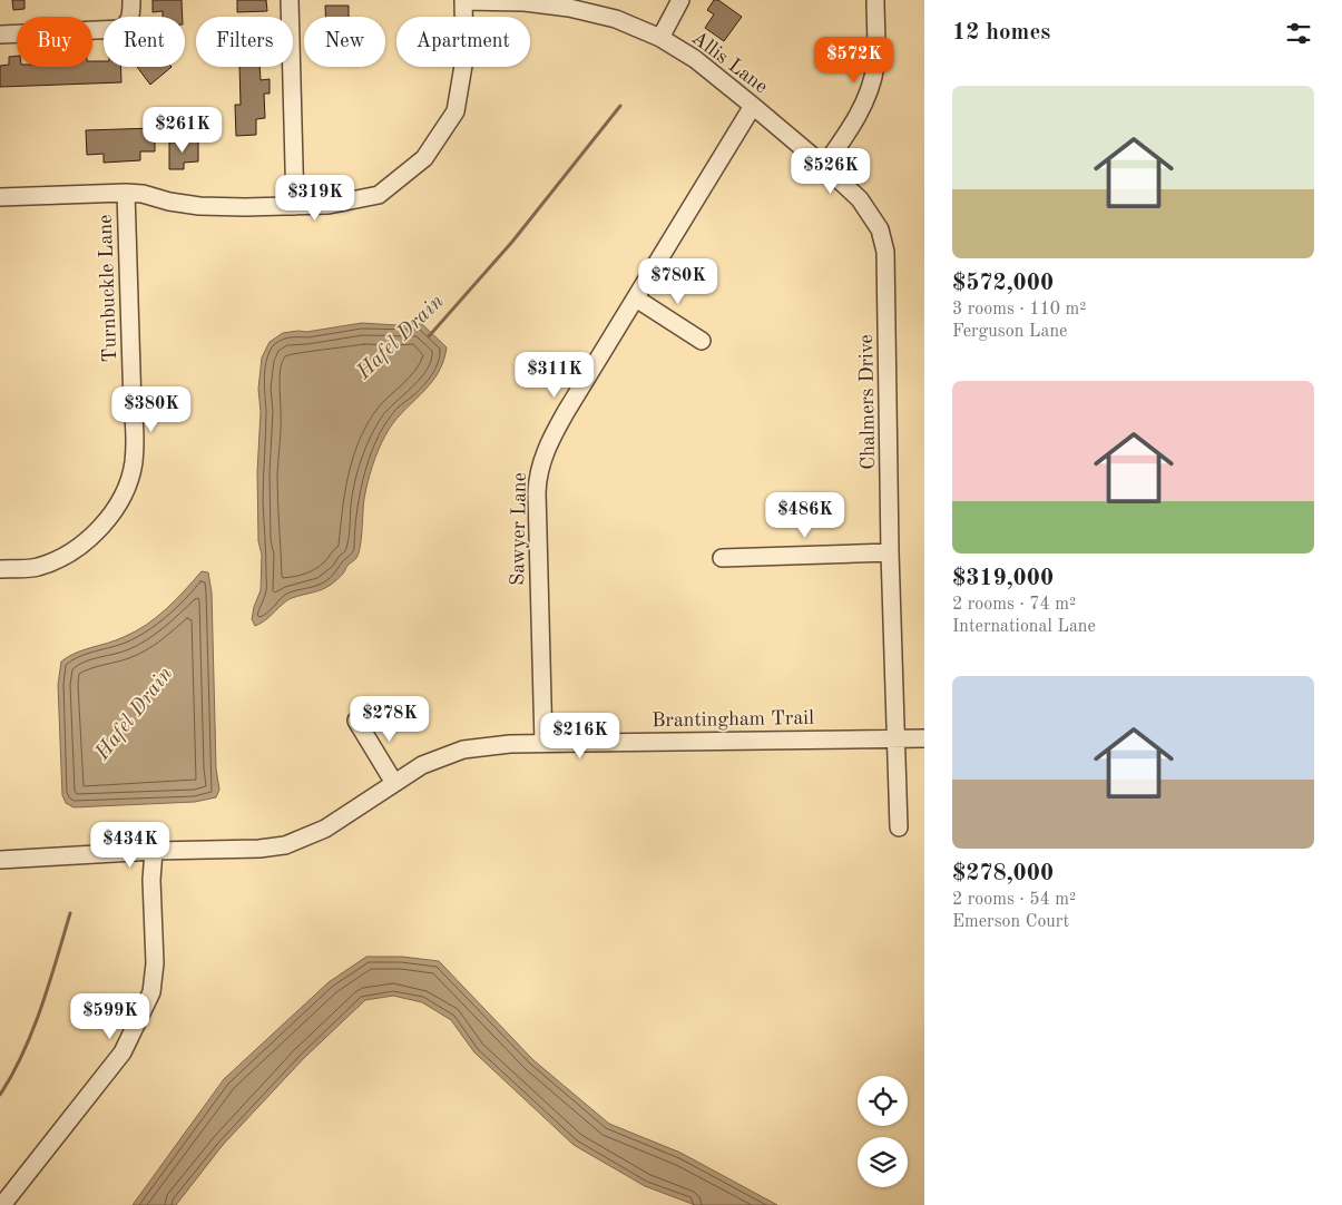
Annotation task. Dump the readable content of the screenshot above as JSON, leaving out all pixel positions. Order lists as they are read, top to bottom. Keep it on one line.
{"streets":{"street":["Allis Lane","Turnbuckle Lane","Chalmers Drive","Sawyer Lane","Brantingham Trail"]},"crossings":[["Allis Lane","Chalmers Drive"],["Allis Lane","Sawyer Lane"],["Chalmers Drive","Brantingham Trail"],["Sawyer Lane","Brantingham Trail"]],"water":["Hafel Drain"],"page":{"heading":"12 homes","chip":["Buy","Rent","Filters","New","Apartment"],"price":["$572K","$261K","$526K","$319K","$780K","$311K","$380K","$486K","$278K","$216K","$434K","$599K"],"list":[{"name":"$572,000","note":"3 rooms · 110 m² · Ferguson Lane"},{"name":"$319,000","note":"2 rooms · 74 m² · International Lane"},{"name":"$278,000","note":"2 rooms · 54 m² · Emerson Court"}]}}
